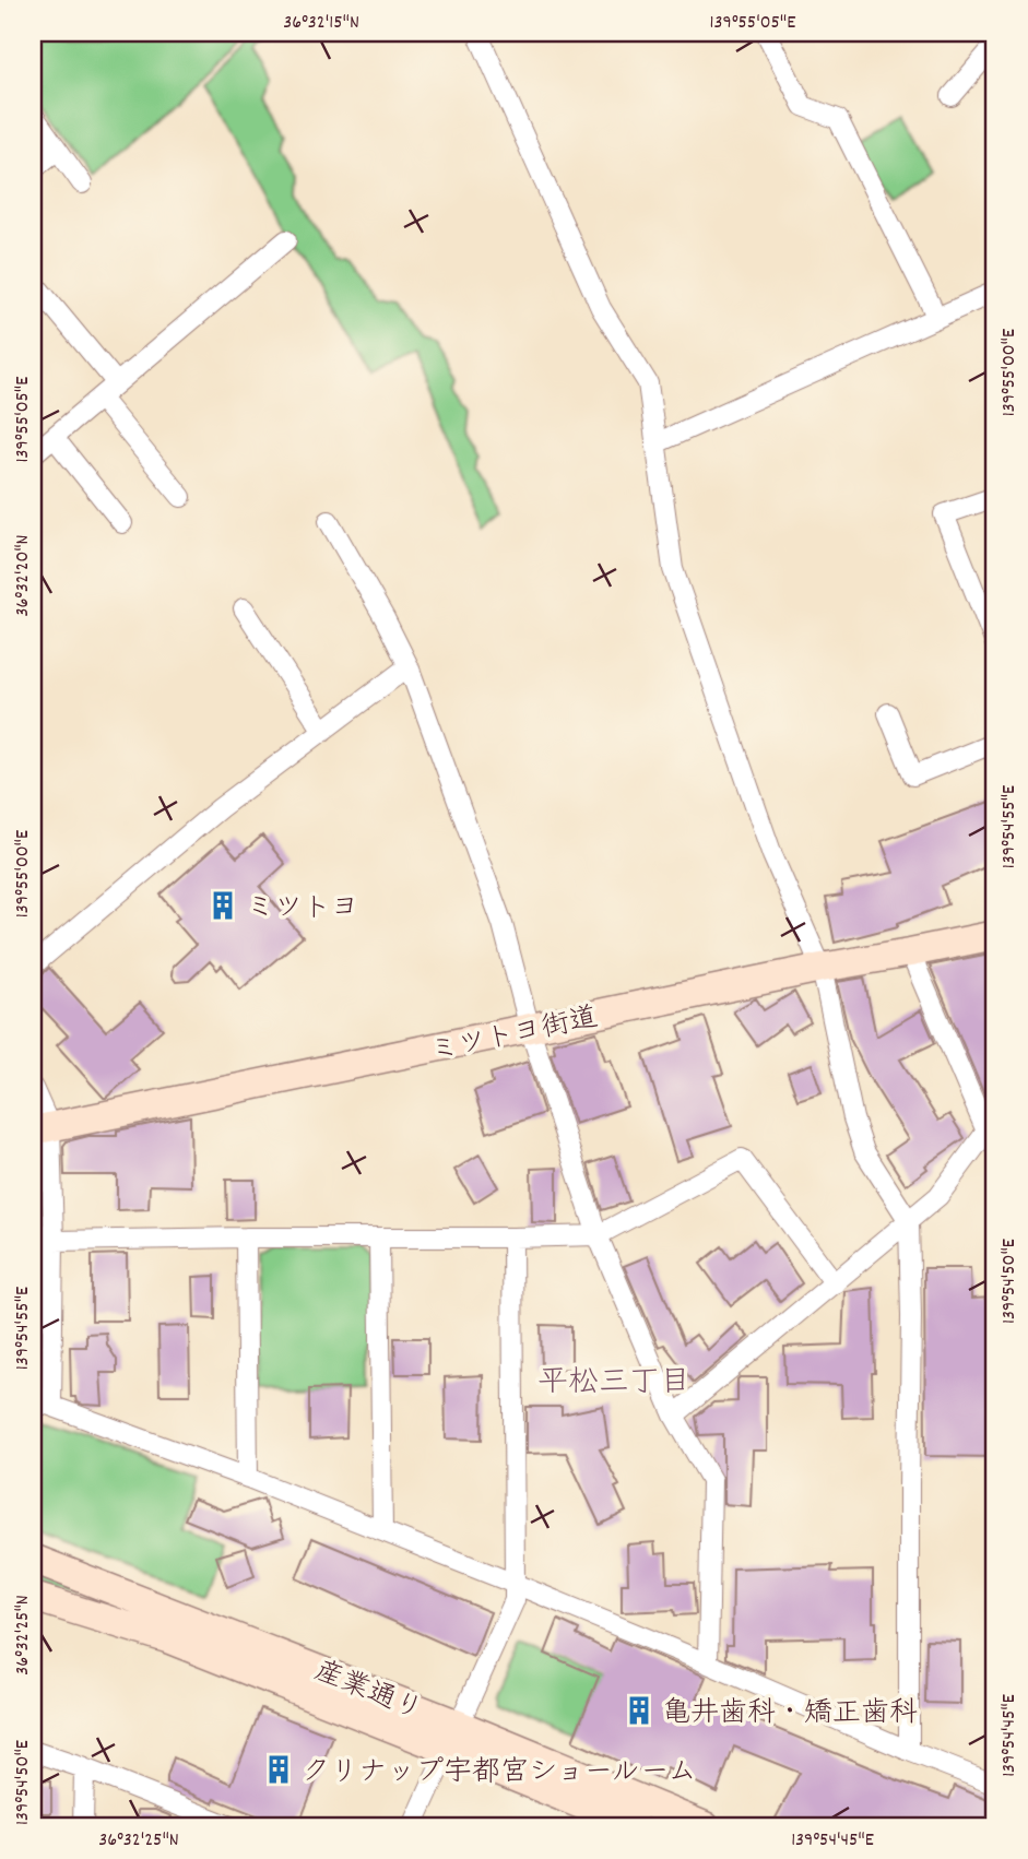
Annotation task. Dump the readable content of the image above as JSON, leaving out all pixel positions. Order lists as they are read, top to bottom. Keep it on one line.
{"streets":{"street":["ミツトヨ街道","産業通り"]},"districts":["平松三丁目"],"places":{"building":["ミツトヨ","亀井歯科・矯正歯科","クリナップ宇都宮ショールーム"]},"coordinates":["36°32'15\"N","139°55'05\"E","139°55'00\"E","36°32'20\"N","139°54'55\"E","139°54'50\"E","36°32'25\"N","139°54'45\"E"]}
